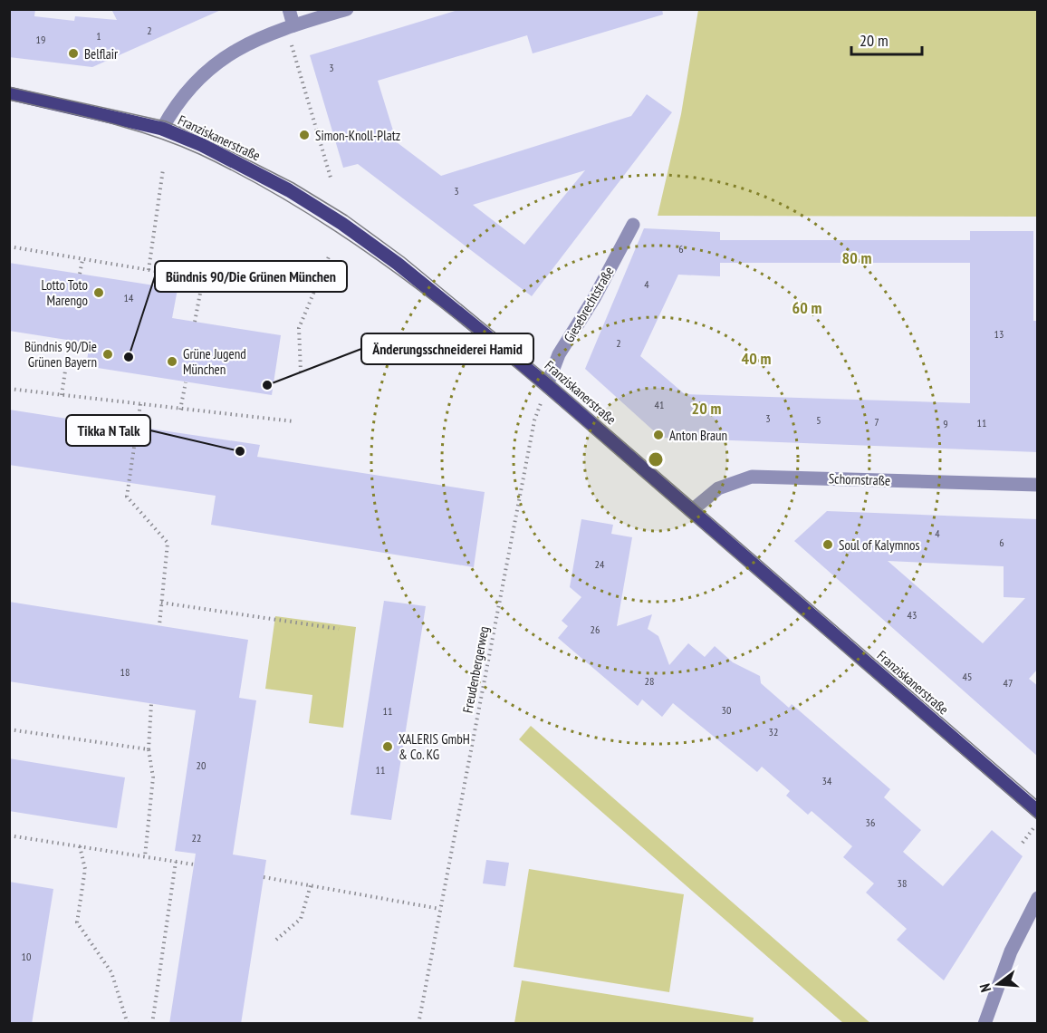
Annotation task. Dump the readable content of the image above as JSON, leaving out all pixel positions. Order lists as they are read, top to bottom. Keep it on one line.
{"streets":{"main road":["Franziskanerstraße"],"street":["Giesebrechtstraße","Schornstraße"],"path":["Freudenbergerweg"]},"crossings":[["Franziskanerstraße","Giesebrechtstraße"],["Franziskanerstraße","Schornstraße"],["Franziskanerstraße","Freudenbergerweg"],["Giesebrechtstraße","Freudenbergerweg"]],"places":["Belflair","Simon-Knoll-Platz","Lotto Toto Marengo","Bündnis 90/Die Grünen Bayern","Bündnis 90/Die Grünen München","Grüne Jugend München","Änderungsschneiderei Hamid","Anton Braun","Tikka N Talk","Soul of Kalymnos","XALERIS GmbH & Co. KG"],"house_numbers":["2","1","19","3","3","6","4","14","13","2","41","3","5","7","11","9","4","6","24","43","26","18","45","28","47","30","11","32","20","11","34","36","22","38","10"],"scale_bar":"20 m","north":"left","rings":["80 m","60 m","40 m","20 m"]}
